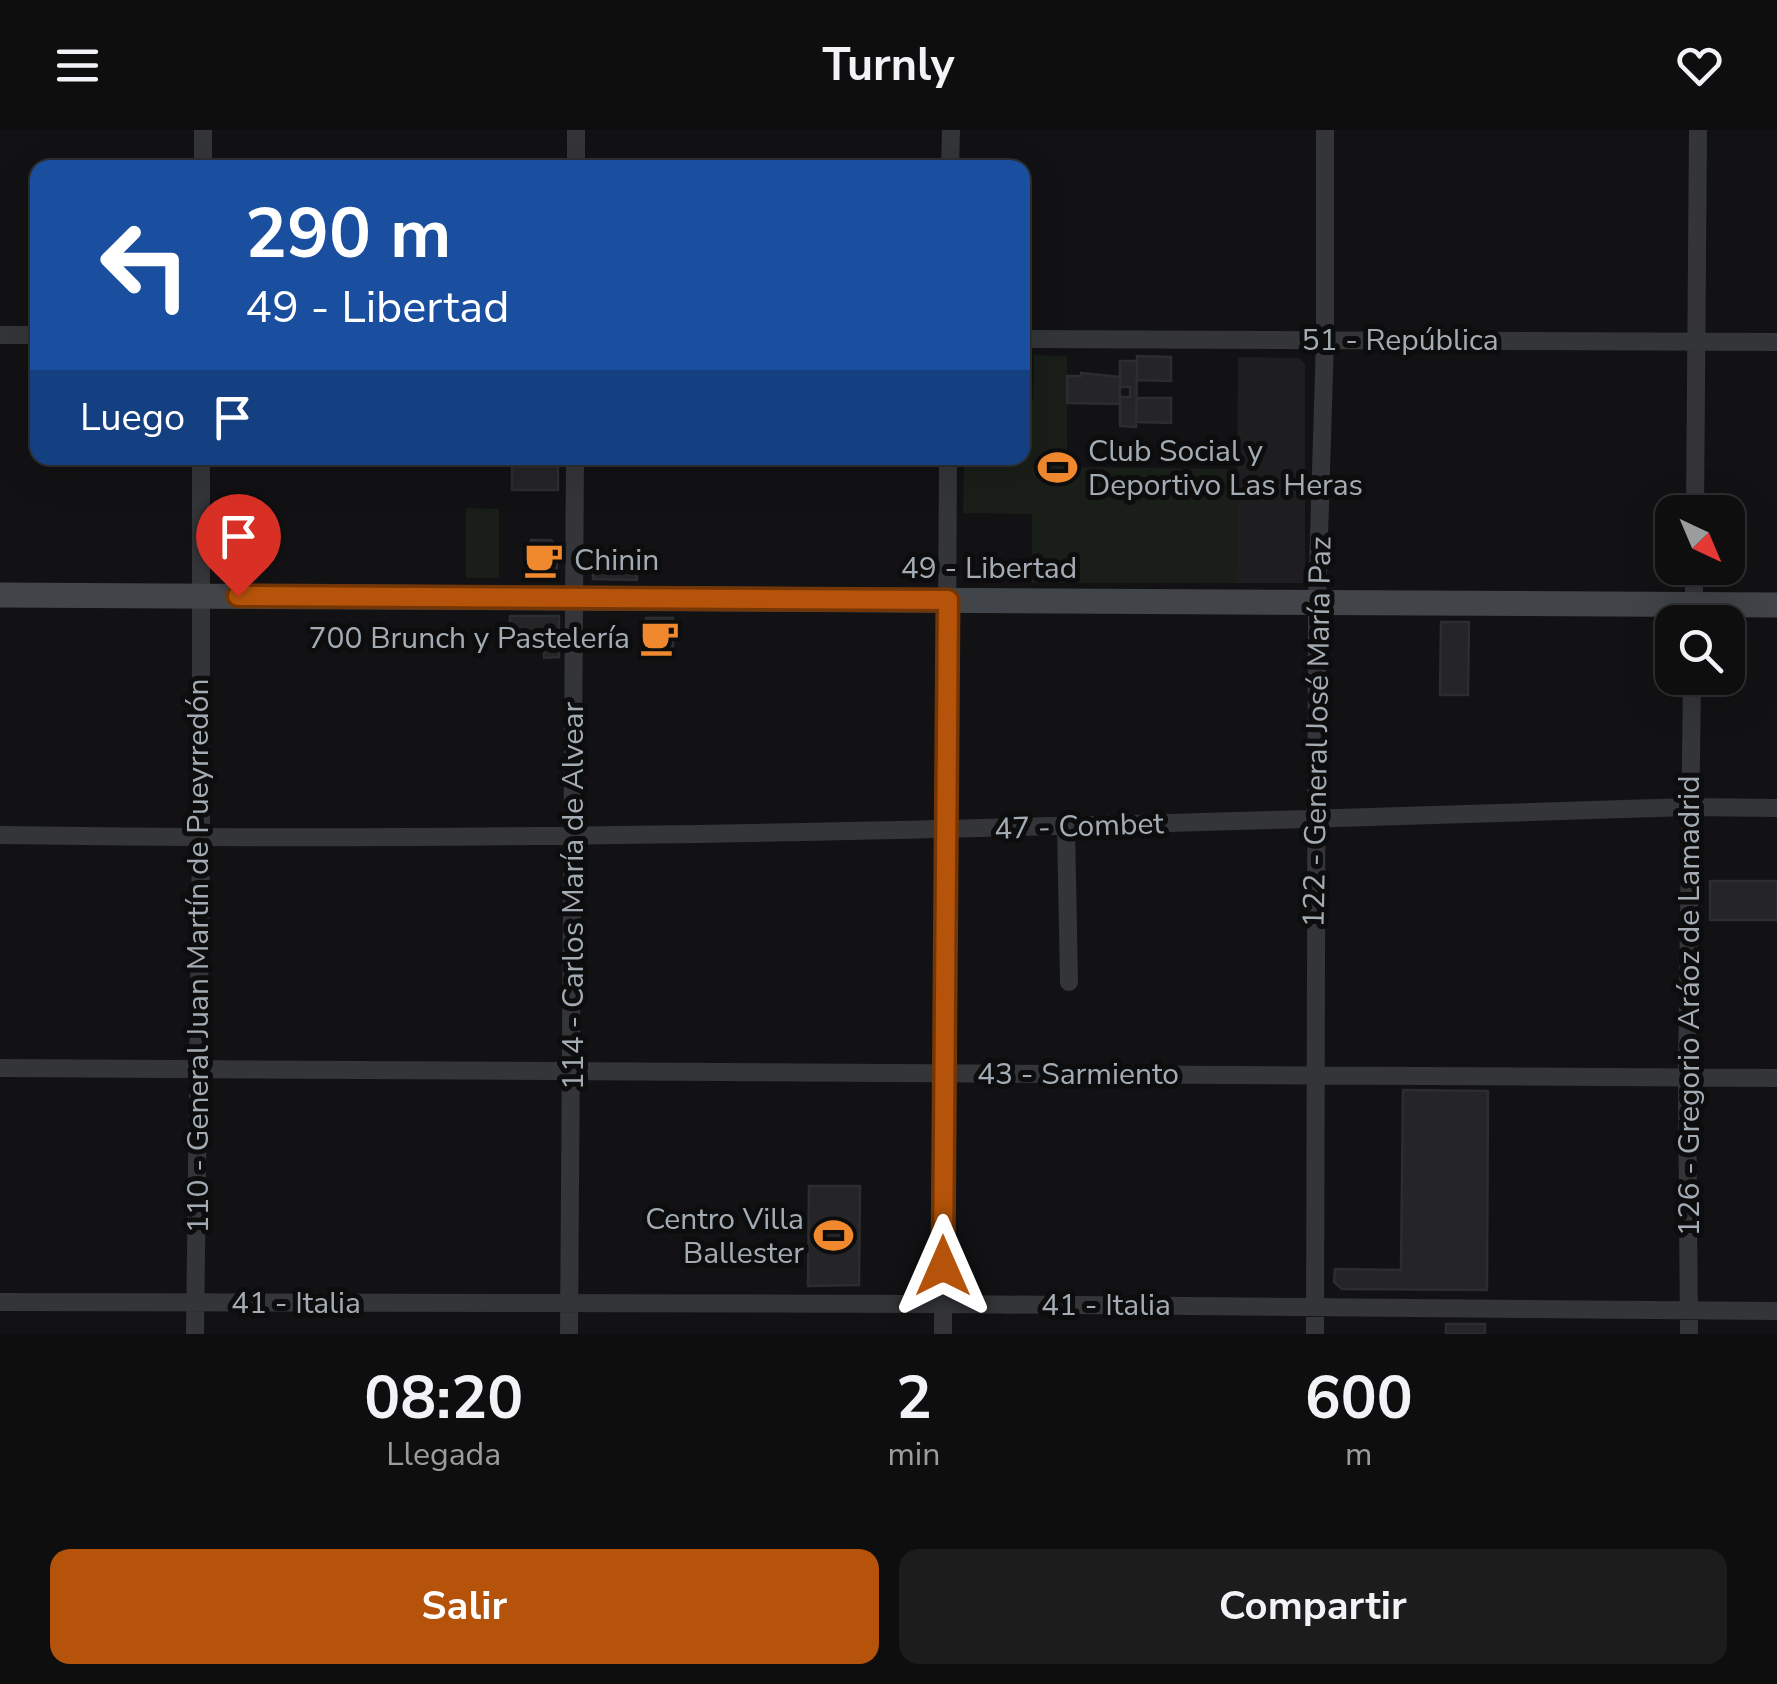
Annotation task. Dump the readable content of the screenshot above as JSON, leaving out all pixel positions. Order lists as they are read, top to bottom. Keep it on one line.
{"streets":{"street":["51 - República","49 - Libertad","122 - General José María Paz","47 - Combet","114 - Carlos María de Alvear","110 - General Juan Martín de Pueyrredón","126 - Gregorio Aráoz de Lamadrid","43 - Sarmiento","41 - Italia"]},"crossings":[["51 - República","122 - General José María Paz"],["49 - Libertad","122 - General José María Paz"],["49 - Libertad","114 - Carlos María de Alvear"],["49 - Libertad","110 - General Juan Martín de Pueyrredón"],["122 - General José María Paz","47 - Combet"],["122 - General José María Paz","43 - Sarmiento"],["122 - General José María Paz","41 - Italia"],["47 - Combet","114 - Carlos María de Alvear"],["47 - Combet","110 - General Juan Martín de Pueyrredón"],["47 - Combet","126 - Gregorio Aráoz de Lamadrid"],["114 - Carlos María de Alvear","43 - Sarmiento"],["114 - Carlos María de Alvear","41 - Italia"],["110 - General Juan Martín de Pueyrredón","43 - Sarmiento"],["110 - General Juan Martín de Pueyrredón","41 - Italia"],["126 - Gregorio Aráoz de Lamadrid","43 - Sarmiento"],["126 - Gregorio Aráoz de Lamadrid","41 - Italia"]],"places":{"sports":["Club Social y Deportivo Las Heras","Centro Villa Ballester"],"cafe":["Chinin","700 Brunch y Pastelería"]},"north":"bottom right","page":{"header":"Turnly","turn":["290 m","49 - Libertad"],"then":"Luego","eta":["08:20","Llegada","2","min","600","m"],"buttons":["Salir","Compartir"]}}
